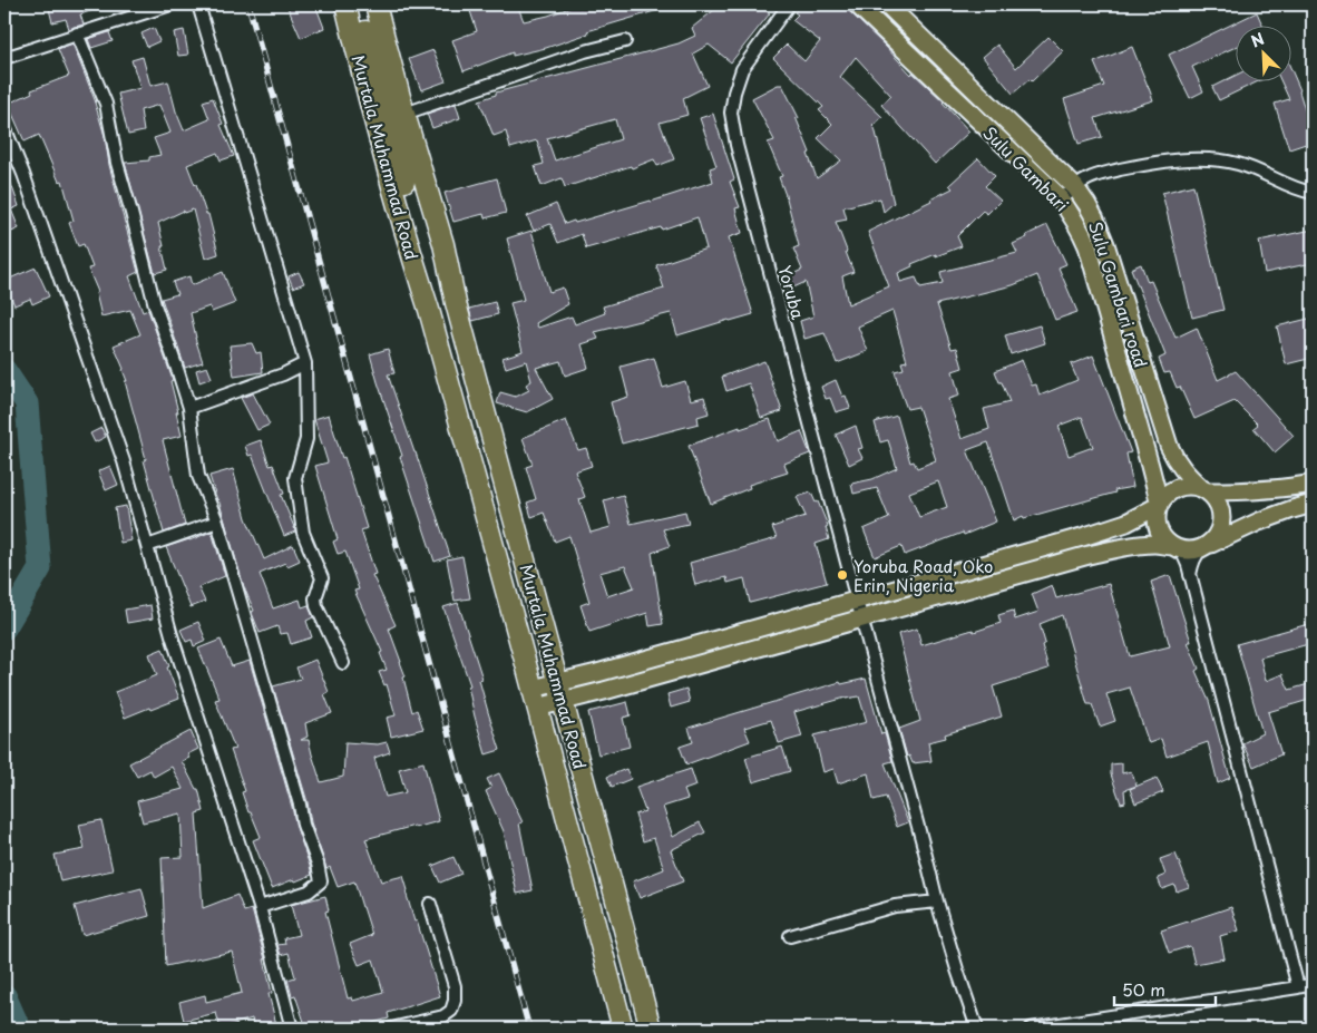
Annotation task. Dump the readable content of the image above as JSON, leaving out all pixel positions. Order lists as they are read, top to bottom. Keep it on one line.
{"streets":{"highway":["Murtala Muhammad Road"],"main road":["Sulu Gambari","Sulu Gambari road"],"street":["Yoruba"]},"crossings":[["Sulu Gambari","Sulu Gambari road"]],"places":["Yoruba Road, Oko Erin, Nigeria"],"scale_bar":"50 m","north":"top left"}
